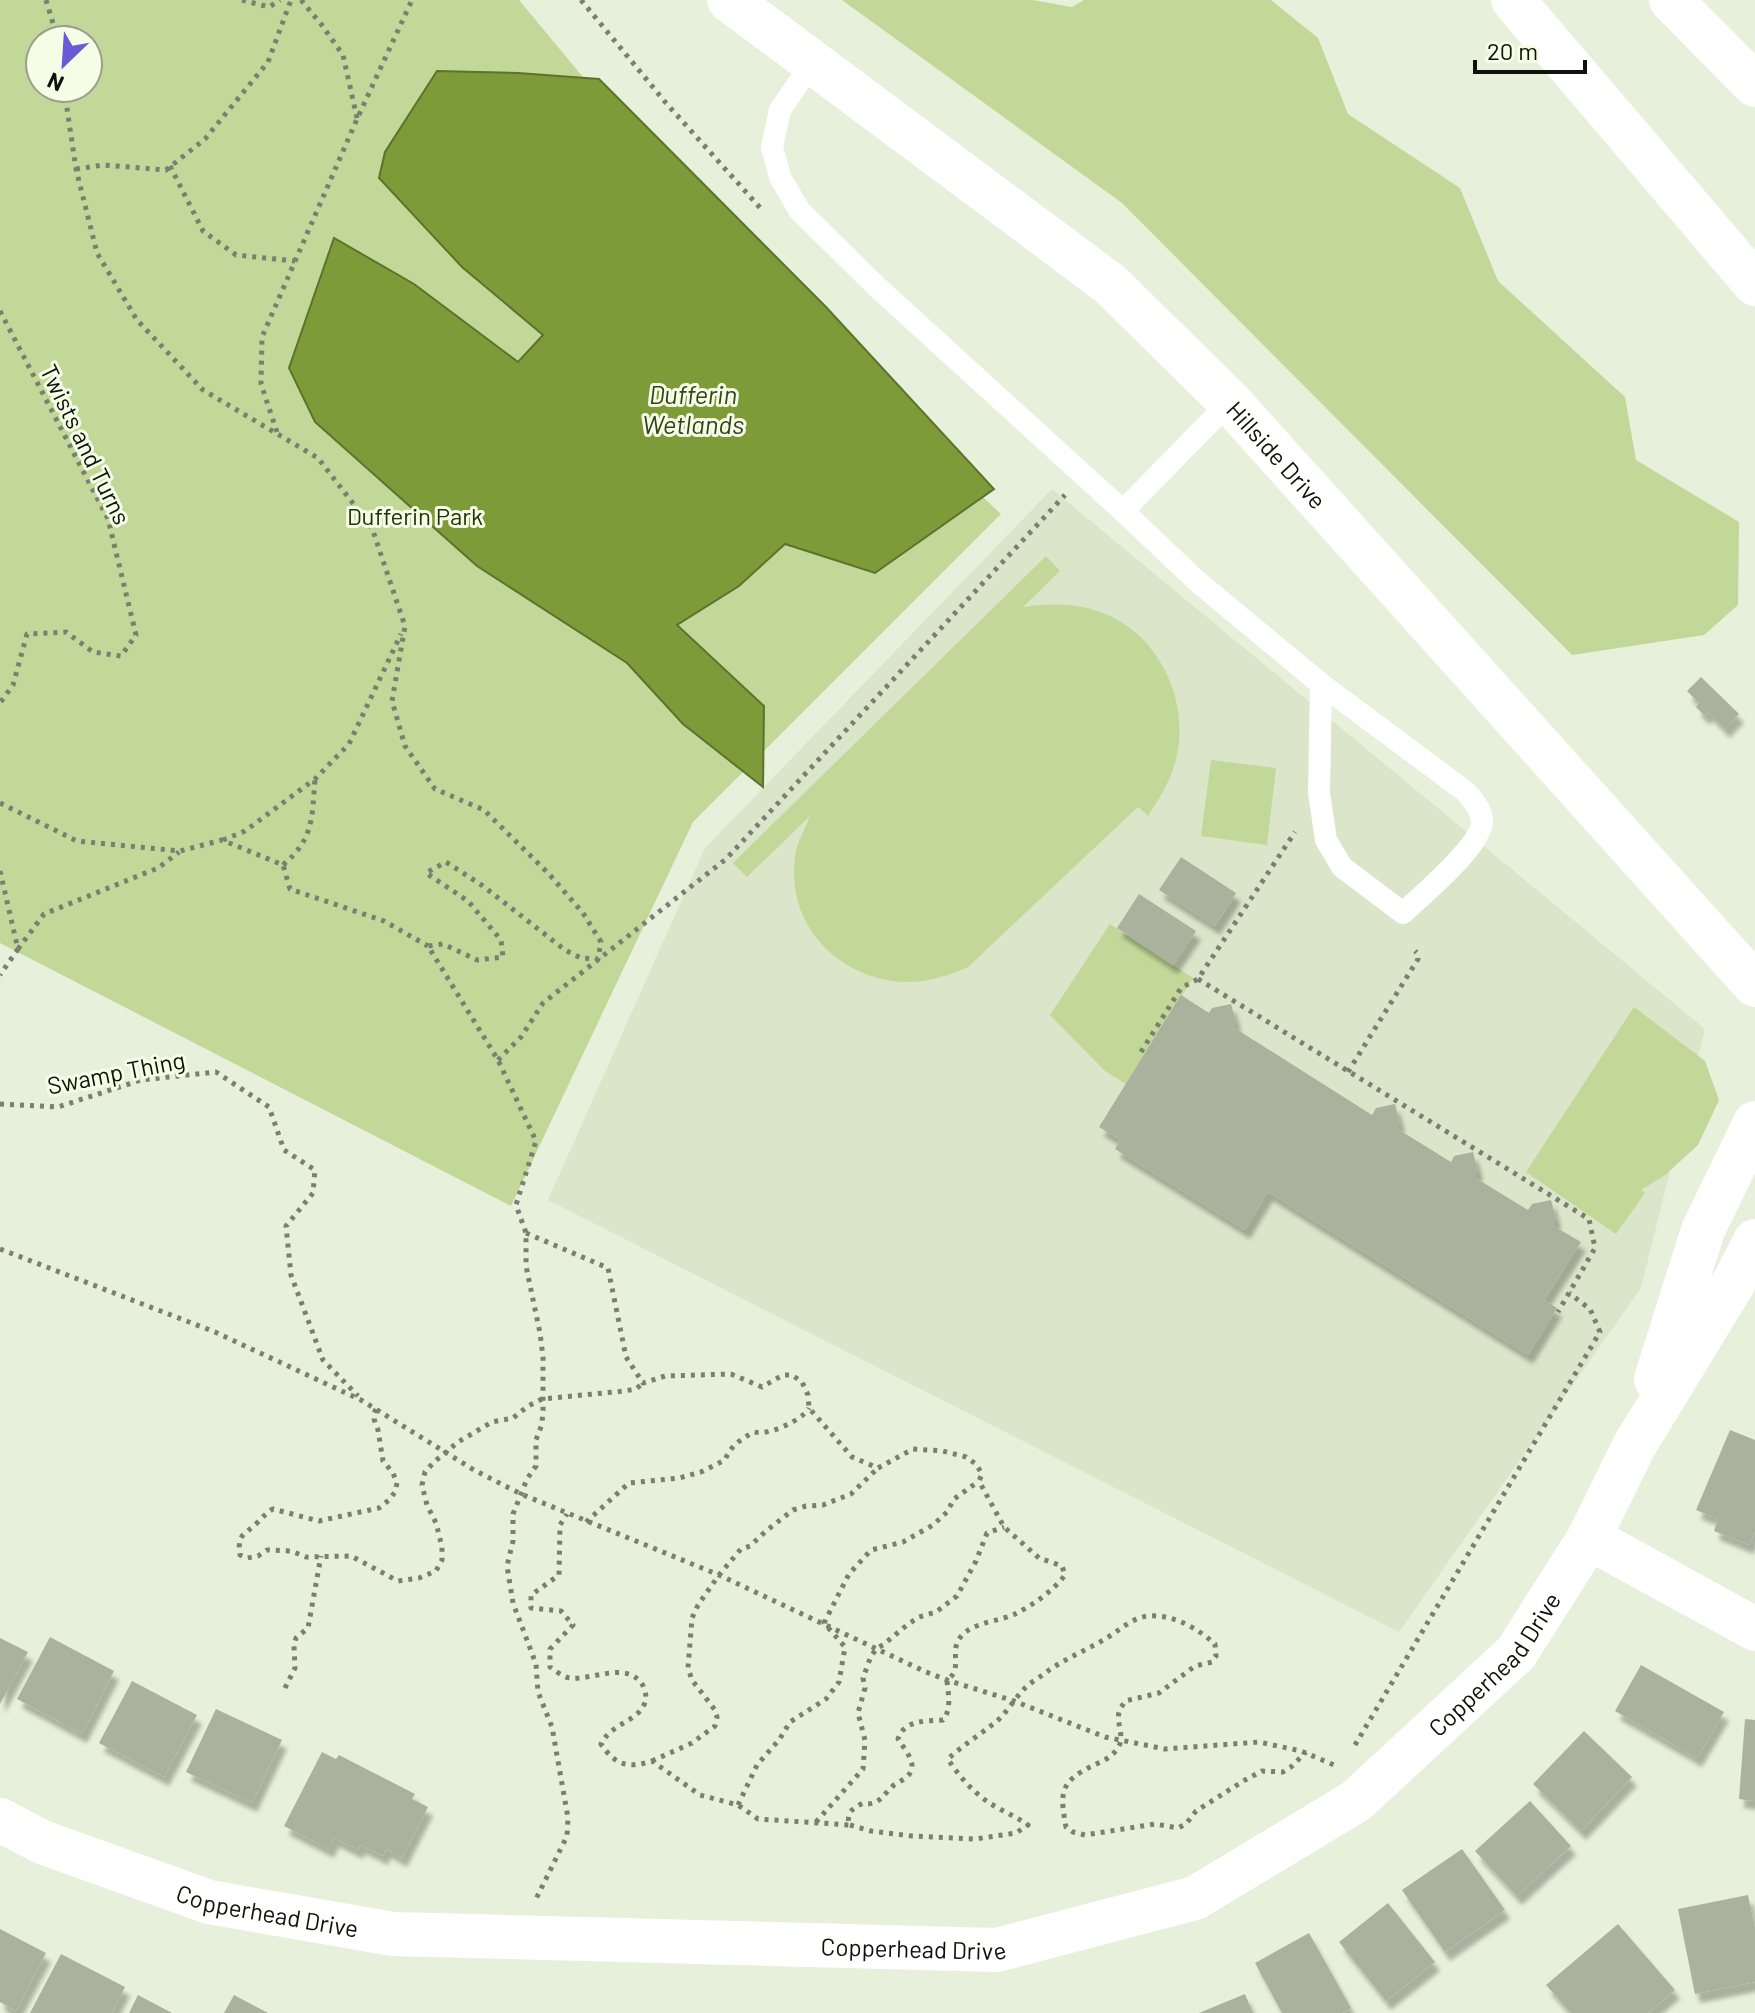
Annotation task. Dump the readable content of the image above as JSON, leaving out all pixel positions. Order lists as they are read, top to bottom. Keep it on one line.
{"streets":{"main road":["Hillside Drive","Copperhead Drive"],"path":["Twists and Turns","Swamp Thing"]},"water":["Dufferin Wetlands"],"parks":["Dufferin Park"],"scale_bar":"20 m","north":"bottom left"}
